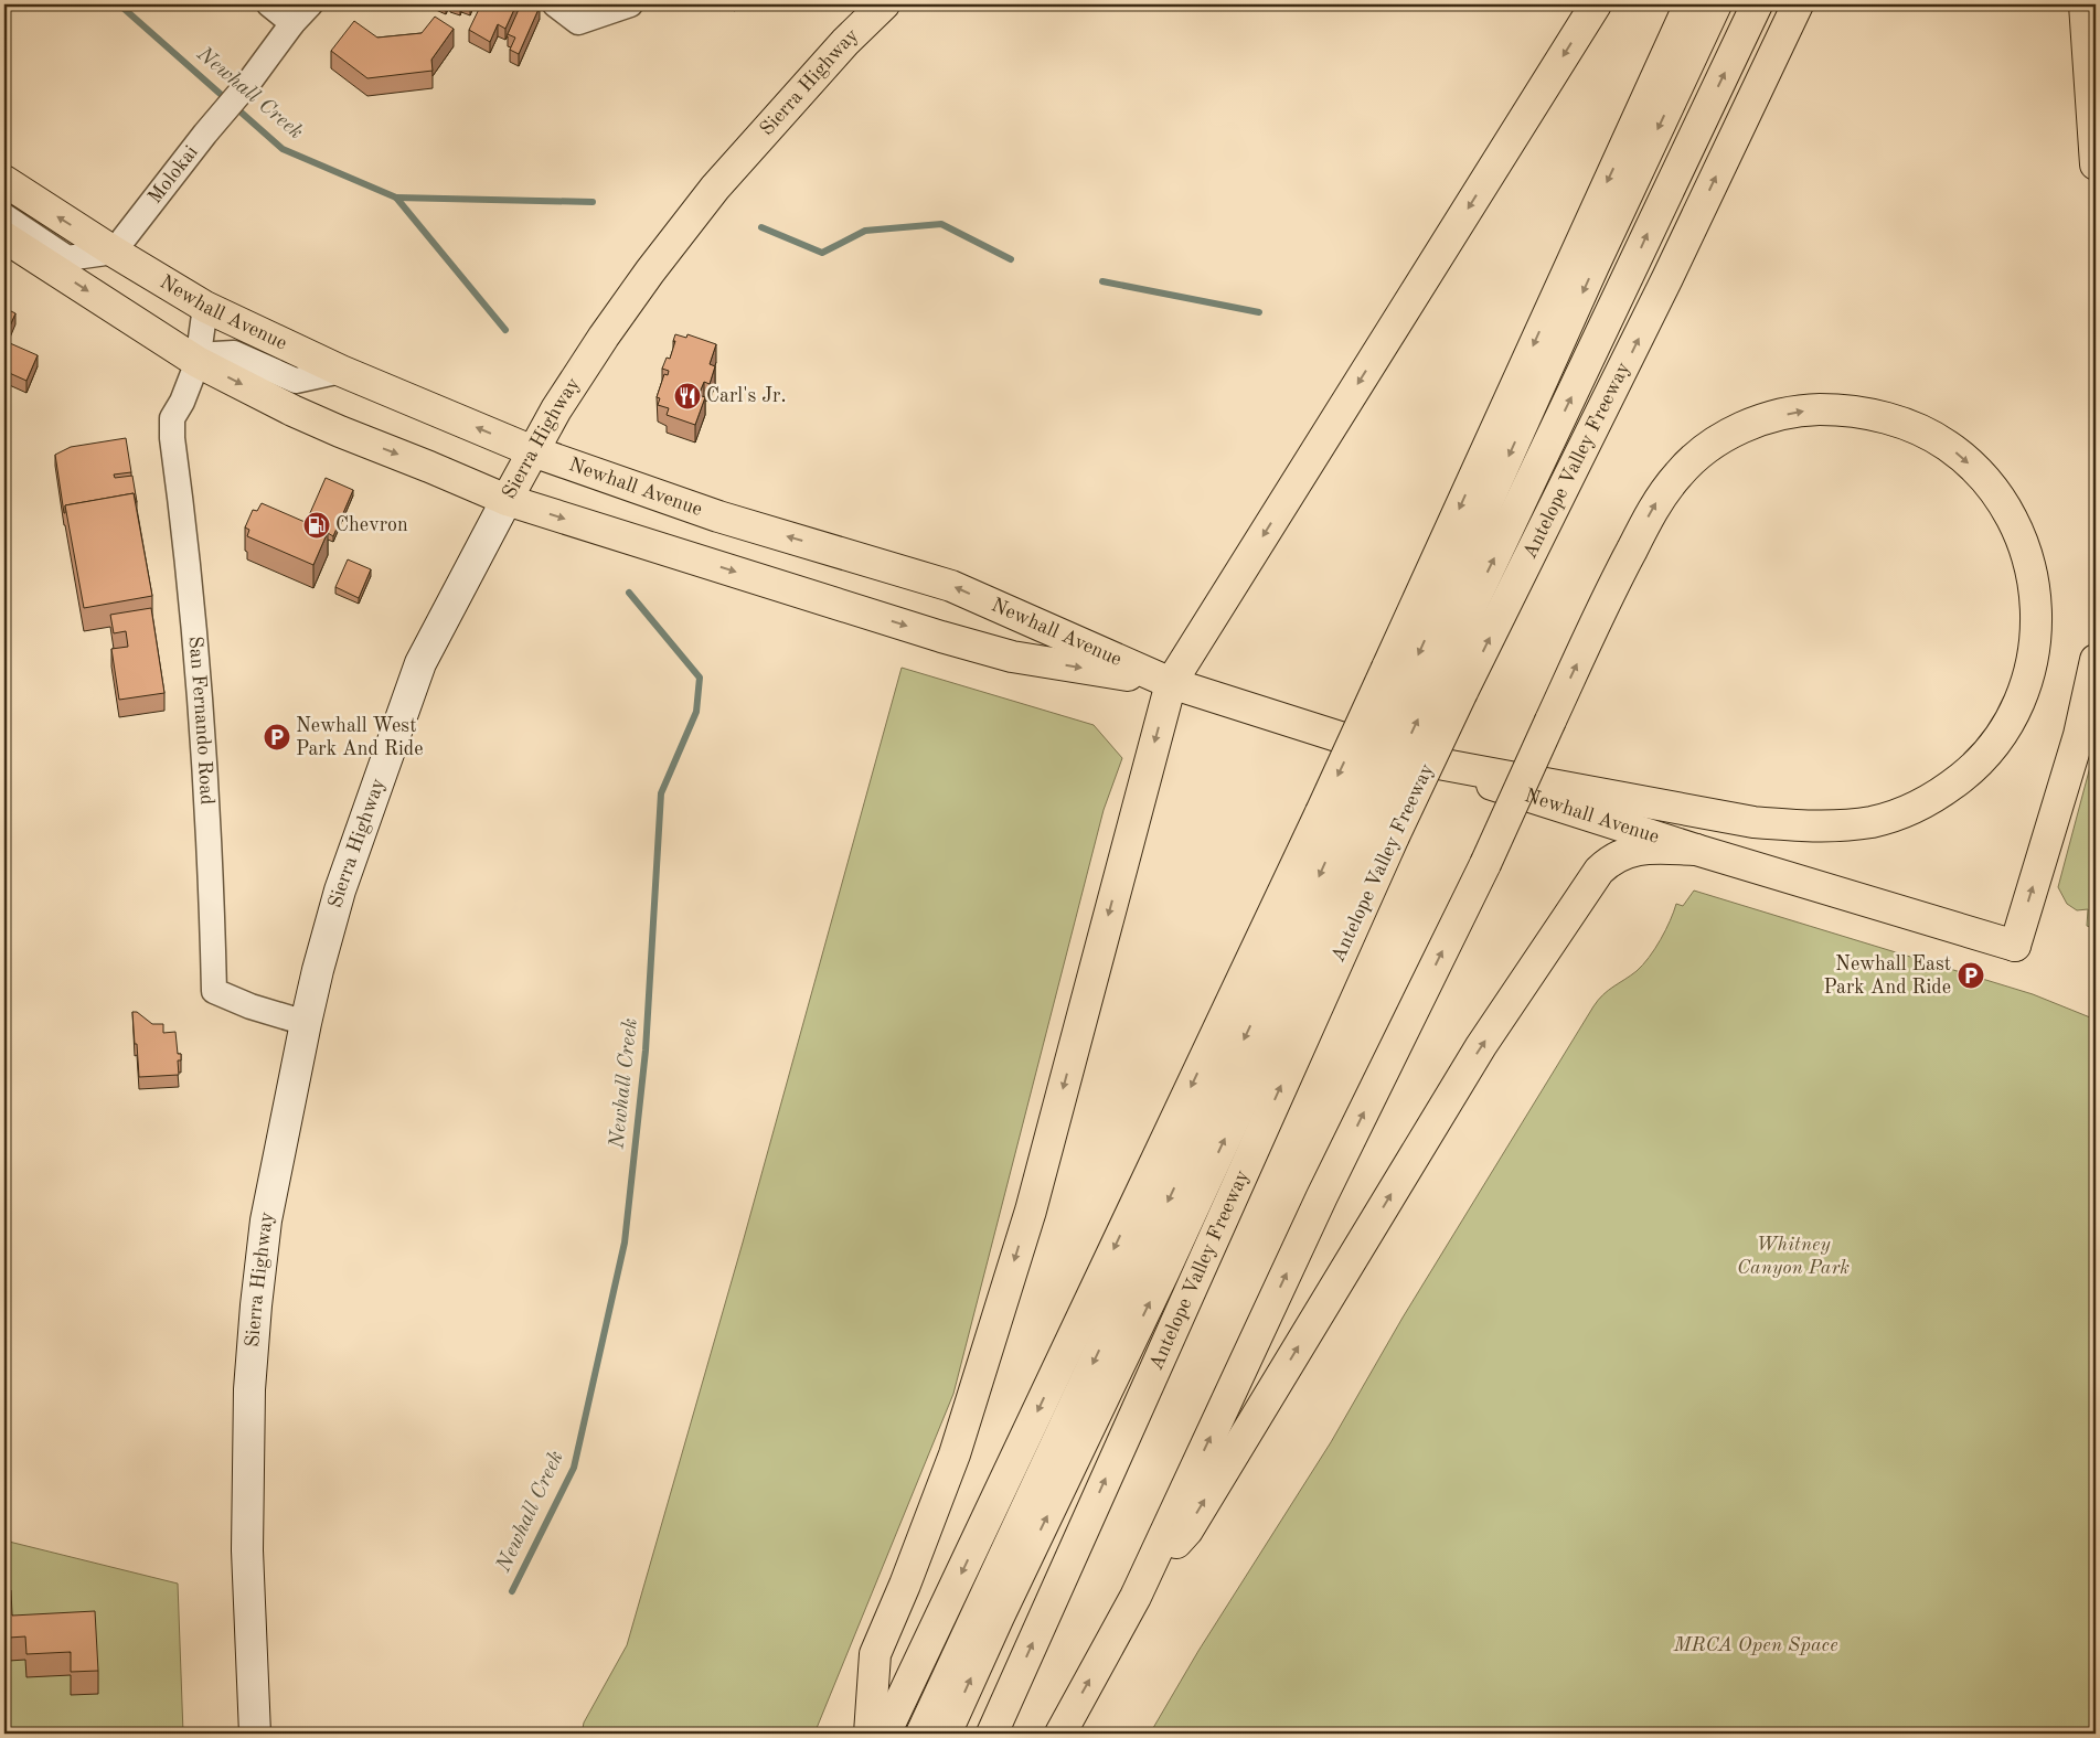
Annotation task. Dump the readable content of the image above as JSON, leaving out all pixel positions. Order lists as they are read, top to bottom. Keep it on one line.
{"streets":{"main road":["Sierra Highway","Newhall Avenue","Antelope Valley Freeway"],"street":["Molokai","San Fernando Road"]},"crossings":[["Sierra Highway","Newhall Avenue"],["Sierra Highway","San Fernando Road"],["Molokai","Newhall Avenue"],["Newhall Avenue","San Fernando Road"]],"water":["Newhall Creek"],"parks":["Whitney Canyon Park","MRCA Open Space"],"places":{"restaurant":["Carl's Jr."],"fuel station":["Chevron"],"parking":["Newhall West Park And Ride","Newhall East Park And Ride"]}}
